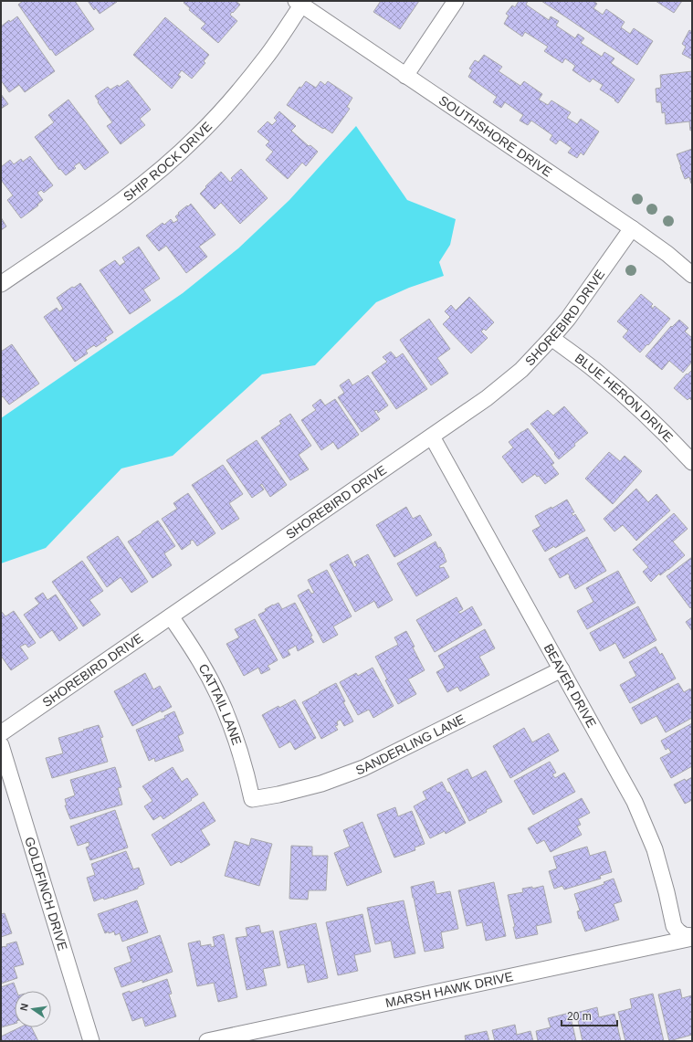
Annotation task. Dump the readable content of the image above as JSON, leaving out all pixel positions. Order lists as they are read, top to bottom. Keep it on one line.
{"streets":{"street":["SOUTHSHORE DRIVE","SHIP ROCK DRIVE","SHOREBIRD DRIVE","BLUE HERON DRIVE","BEAVER DRIVE","CATTAIL LANE","SANDERLING LANE","GOLDFINCH DRIVE","MARSH HAWK DRIVE"]},"crossings":[["SOUTHSHORE DRIVE","SHIP ROCK DRIVE"],["SOUTHSHORE DRIVE","SHOREBIRD DRIVE"],["SHOREBIRD DRIVE","BLUE HERON DRIVE"],["SHOREBIRD DRIVE","BEAVER DRIVE"],["SHOREBIRD DRIVE","CATTAIL LANE"],["BEAVER DRIVE","SANDERLING LANE"],["BEAVER DRIVE","MARSH HAWK DRIVE"],["CATTAIL LANE","SANDERLING LANE"]],"scale_bar":"20 m","north":"left"}
